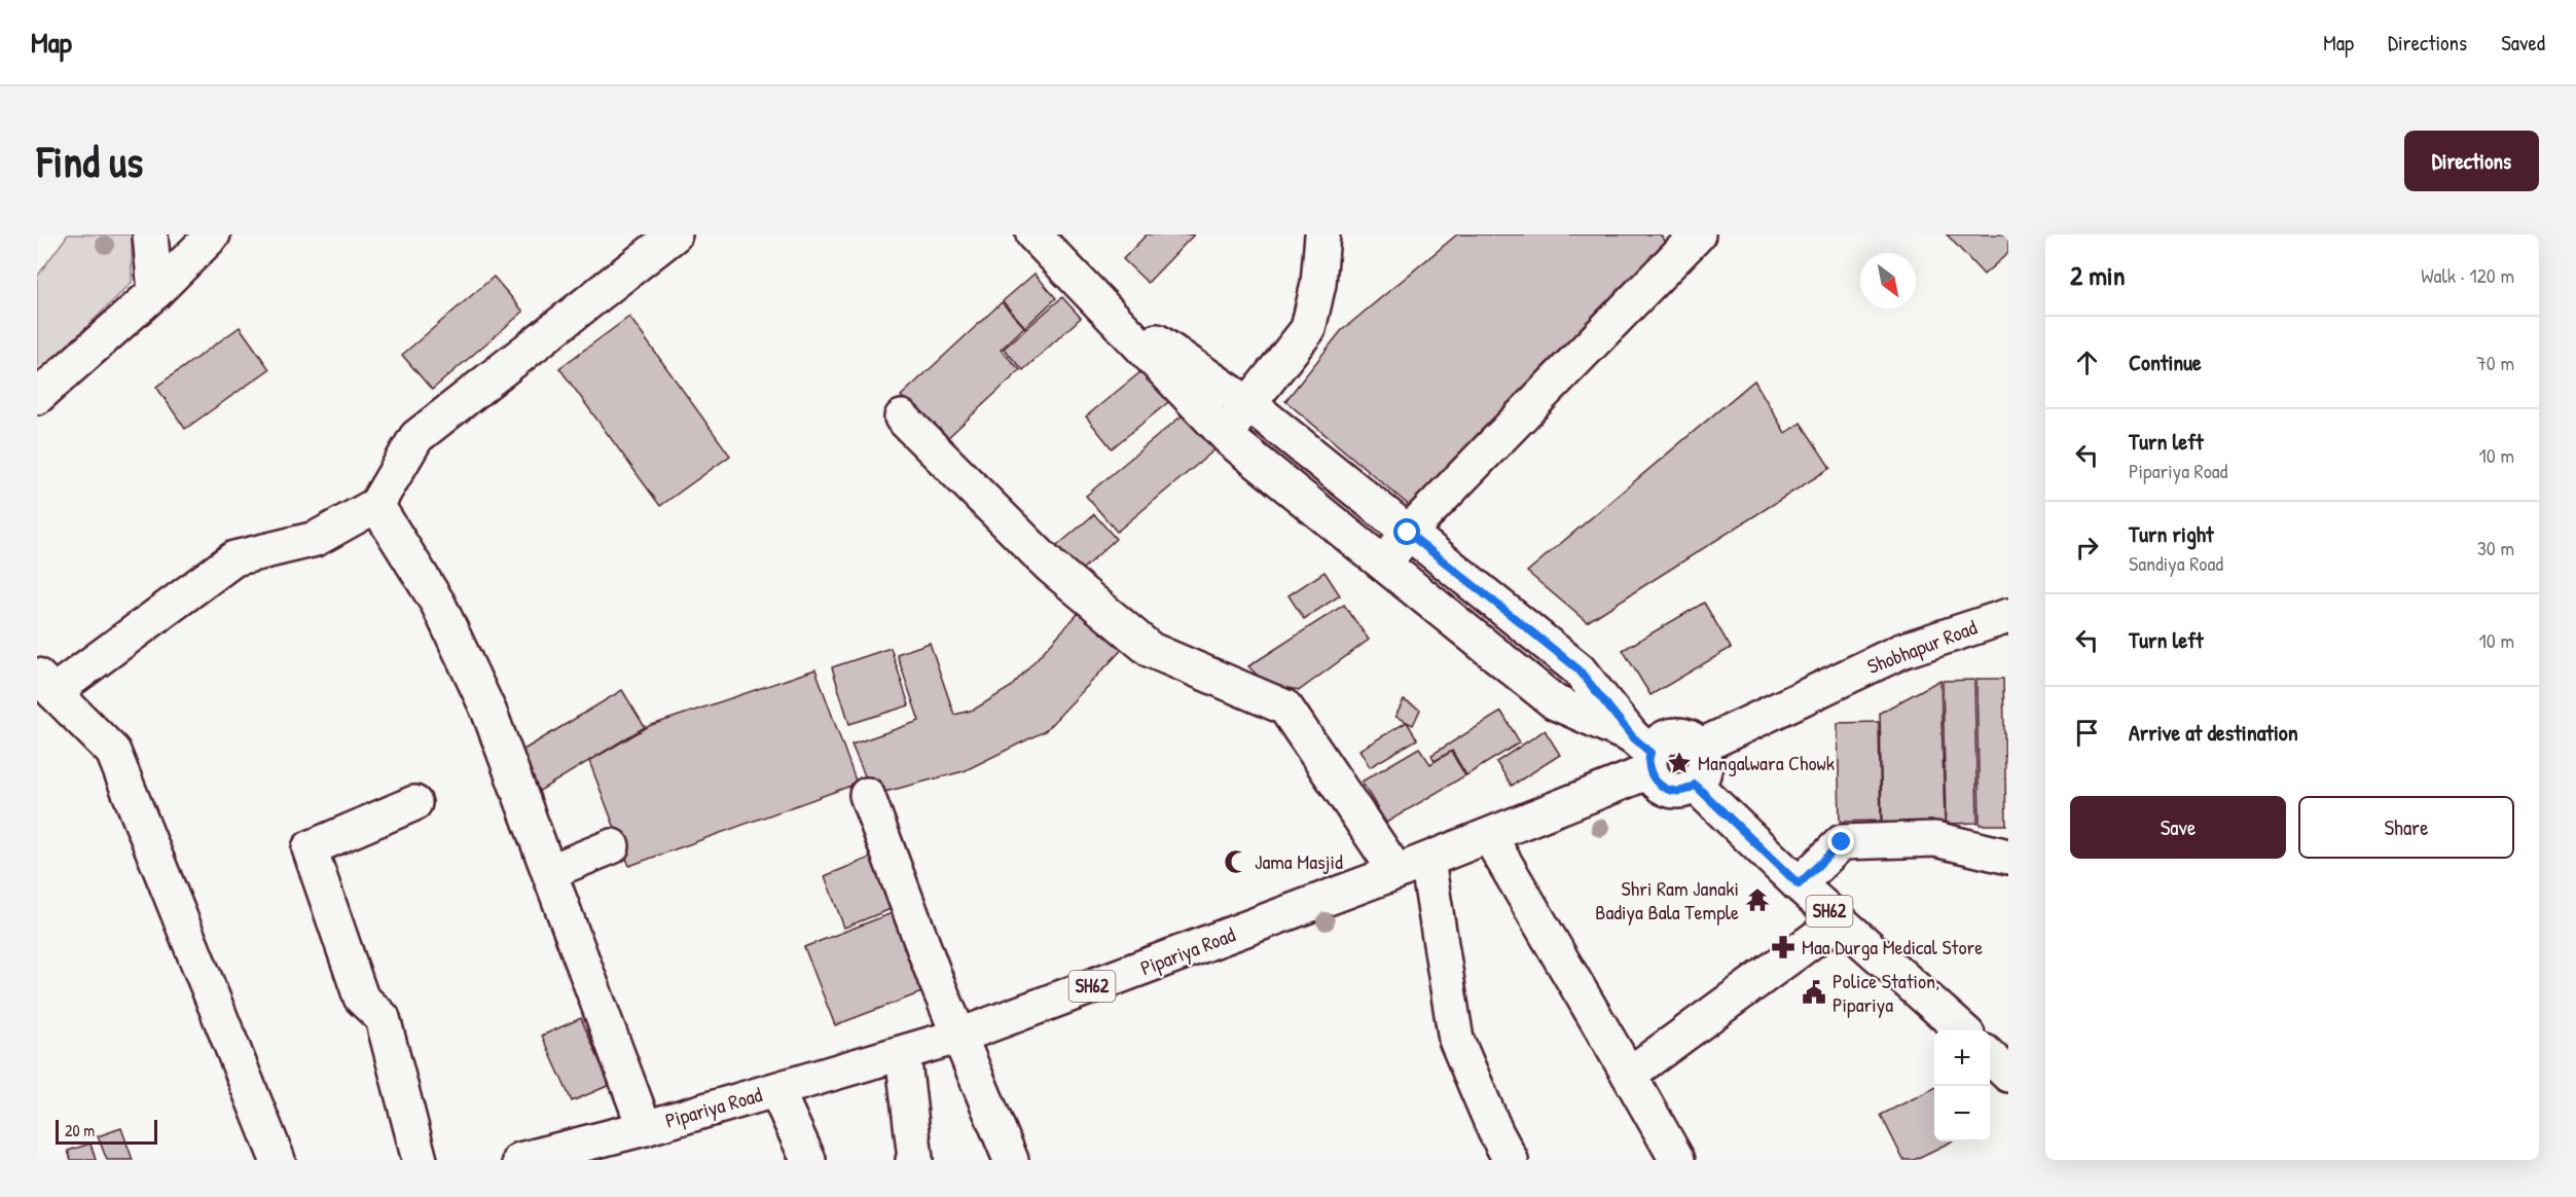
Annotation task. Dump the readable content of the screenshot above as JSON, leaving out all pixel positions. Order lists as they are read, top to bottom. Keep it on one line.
{"streets":{"main road":["Shobhapur Road","SH62","Pipariya Road"]},"crossings":[["Shobhapur Road","SH62"],["Shobhapur Road","Pipariya Road"],["SH62","Pipariya Road"]],"places":{"place":["Mangalwara Chowk"],"mosque":["Jama Masjid"],"temple":["Shri Ram Janaki Badiya Bala Temple"],"pharmacy":["Maa Durga Medical Store"],"public building":["Police Station, Pipariya"]},"scale_bar":"20 m","north":"bottom right","page":{"header":"Map","nav":["Map","Directions","Saved"],"buttons":["Directions",["Save","Share"]],"title":"Find us","heading":["2 min","Walk · 120 m"],"list":[["Continue","70 m"],["Turn left","Pipariya Road","10 m"],["Turn right","Sandiya Road","30 m"],["Turn left","10 m"],"Arrive at destination"],"map_buttons":["+","−"],"scale":"20 m"}}
